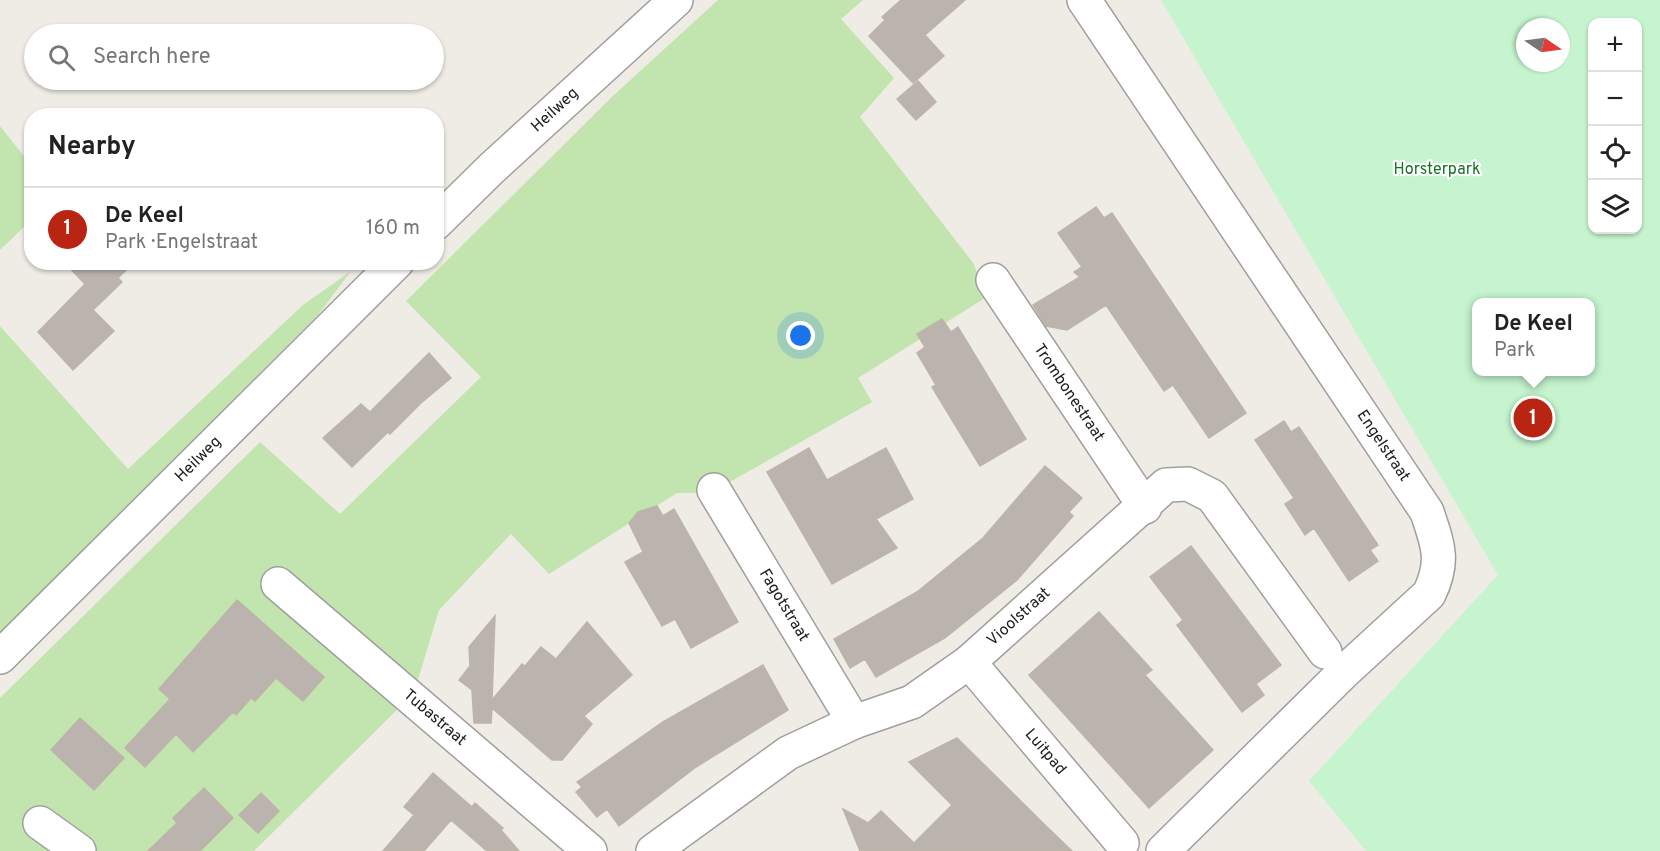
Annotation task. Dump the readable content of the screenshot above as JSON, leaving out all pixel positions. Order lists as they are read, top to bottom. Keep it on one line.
{"streets":{"street":["Heilweg","Trombonestraat","Engelstraat","Fagotstraat","Vioolstraat","Tubastraat","Luitpad"]},"crossings":[["Trombonestraat","Vioolstraat"],["Fagotstraat","Vioolstraat"],["Vioolstraat","Luitpad"]],"parks":["Horsterpark"],"north":"right","page":{"map_buttons":["+","−"],"search":"Search here","heading":"Nearby","list":[{"mark":"1","name":"De Keel","note":"Park · Engelstraat","value":"160 m"}],"popup":["De Keel","Park"],"pins":"1"}}
